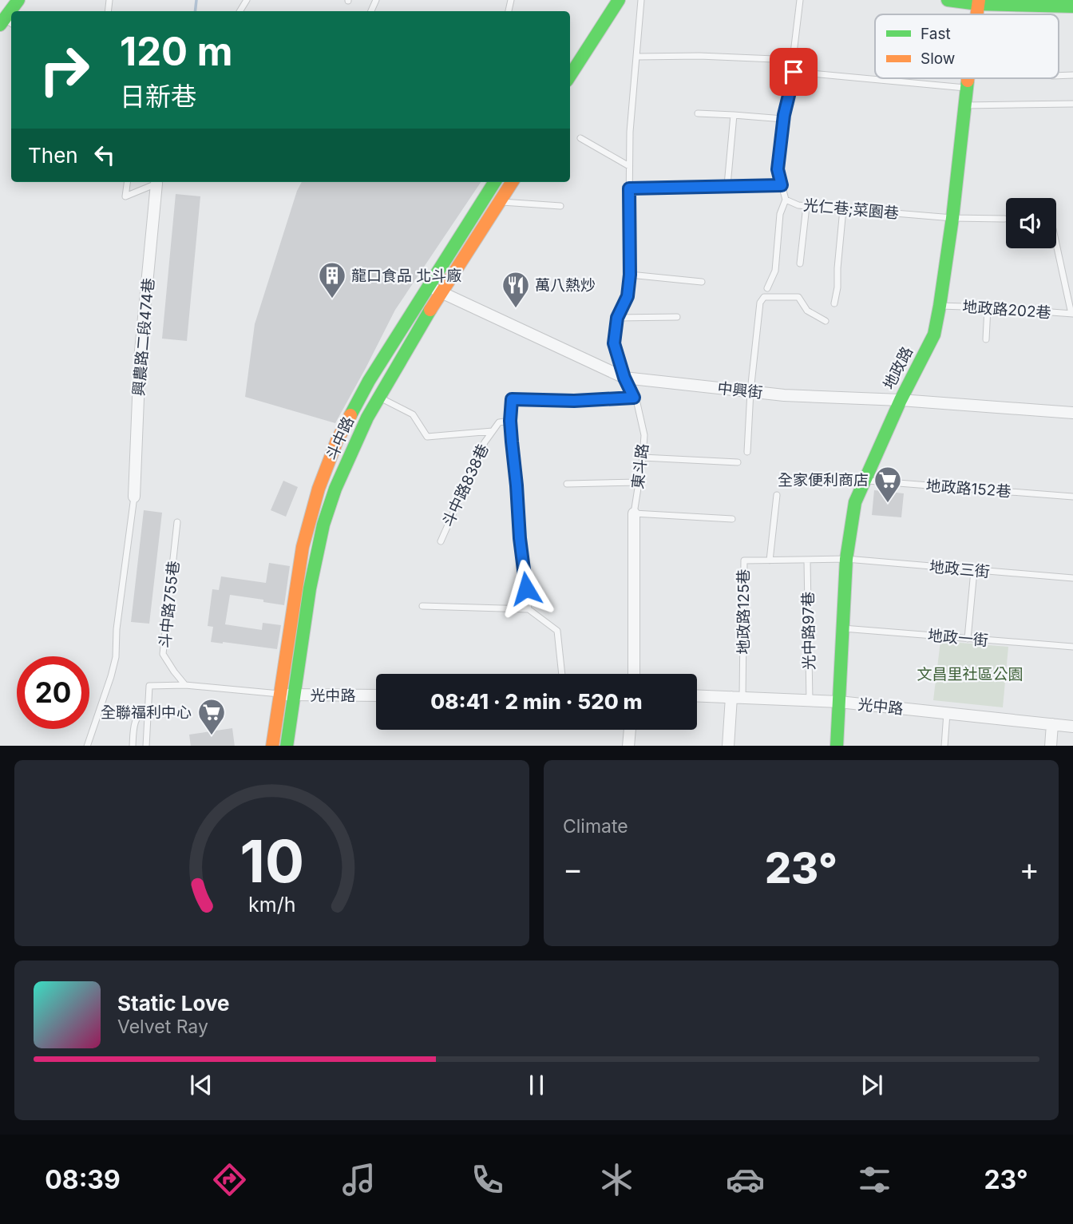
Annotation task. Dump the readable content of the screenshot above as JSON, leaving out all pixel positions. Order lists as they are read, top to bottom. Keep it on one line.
{"streets":{"main road":["地政路","斗中路"],"street":["興農路二段474巷","中興街","東斗路","光中路"],"lane":["光仁巷;菜園巷","地政路202巷","斗中路838巷","地政路152巷","地政三街","斗中路755巷","地政路125巷","光中路97巷","地政一街"]},"crossings":[["光仁巷;菜園巷","地政路"],["地政路202巷","地政路"],["地政路","中興街"],["地政路","地政路152巷"],["地政路","地政三街"],["地政路","地政路125巷"],["地政路","地政一街"],["地政路","光中路"],["中興街","斗中路"],["中興街","東斗路"],["斗中路","斗中路838巷"],["斗中路","光中路"],["地政三街","地政路125巷"],["地政路125巷","光中路97巷"],["地政路125巷","光中路"],["光中路97巷","光中路"]],"parks":["文昌里社區公園"],"places":{"building":["龍口食品 北斗廠"],"restaurant":["萬八熱炒"],"supermarket":["全家便利商店","全聯福利中心"]},"legend":["Fast","Slow"],"page":{"turn":["120 m","日新巷"],"then":"Then","limit":"20","trip":"08:41 · 2 min · 520 m","tile":"Climate","heat":["−","23°","+"],"song":["Static Love","Velvet Ray"],"tabs":["08:39","23°"],"gauge":["10","km/h"]}}
